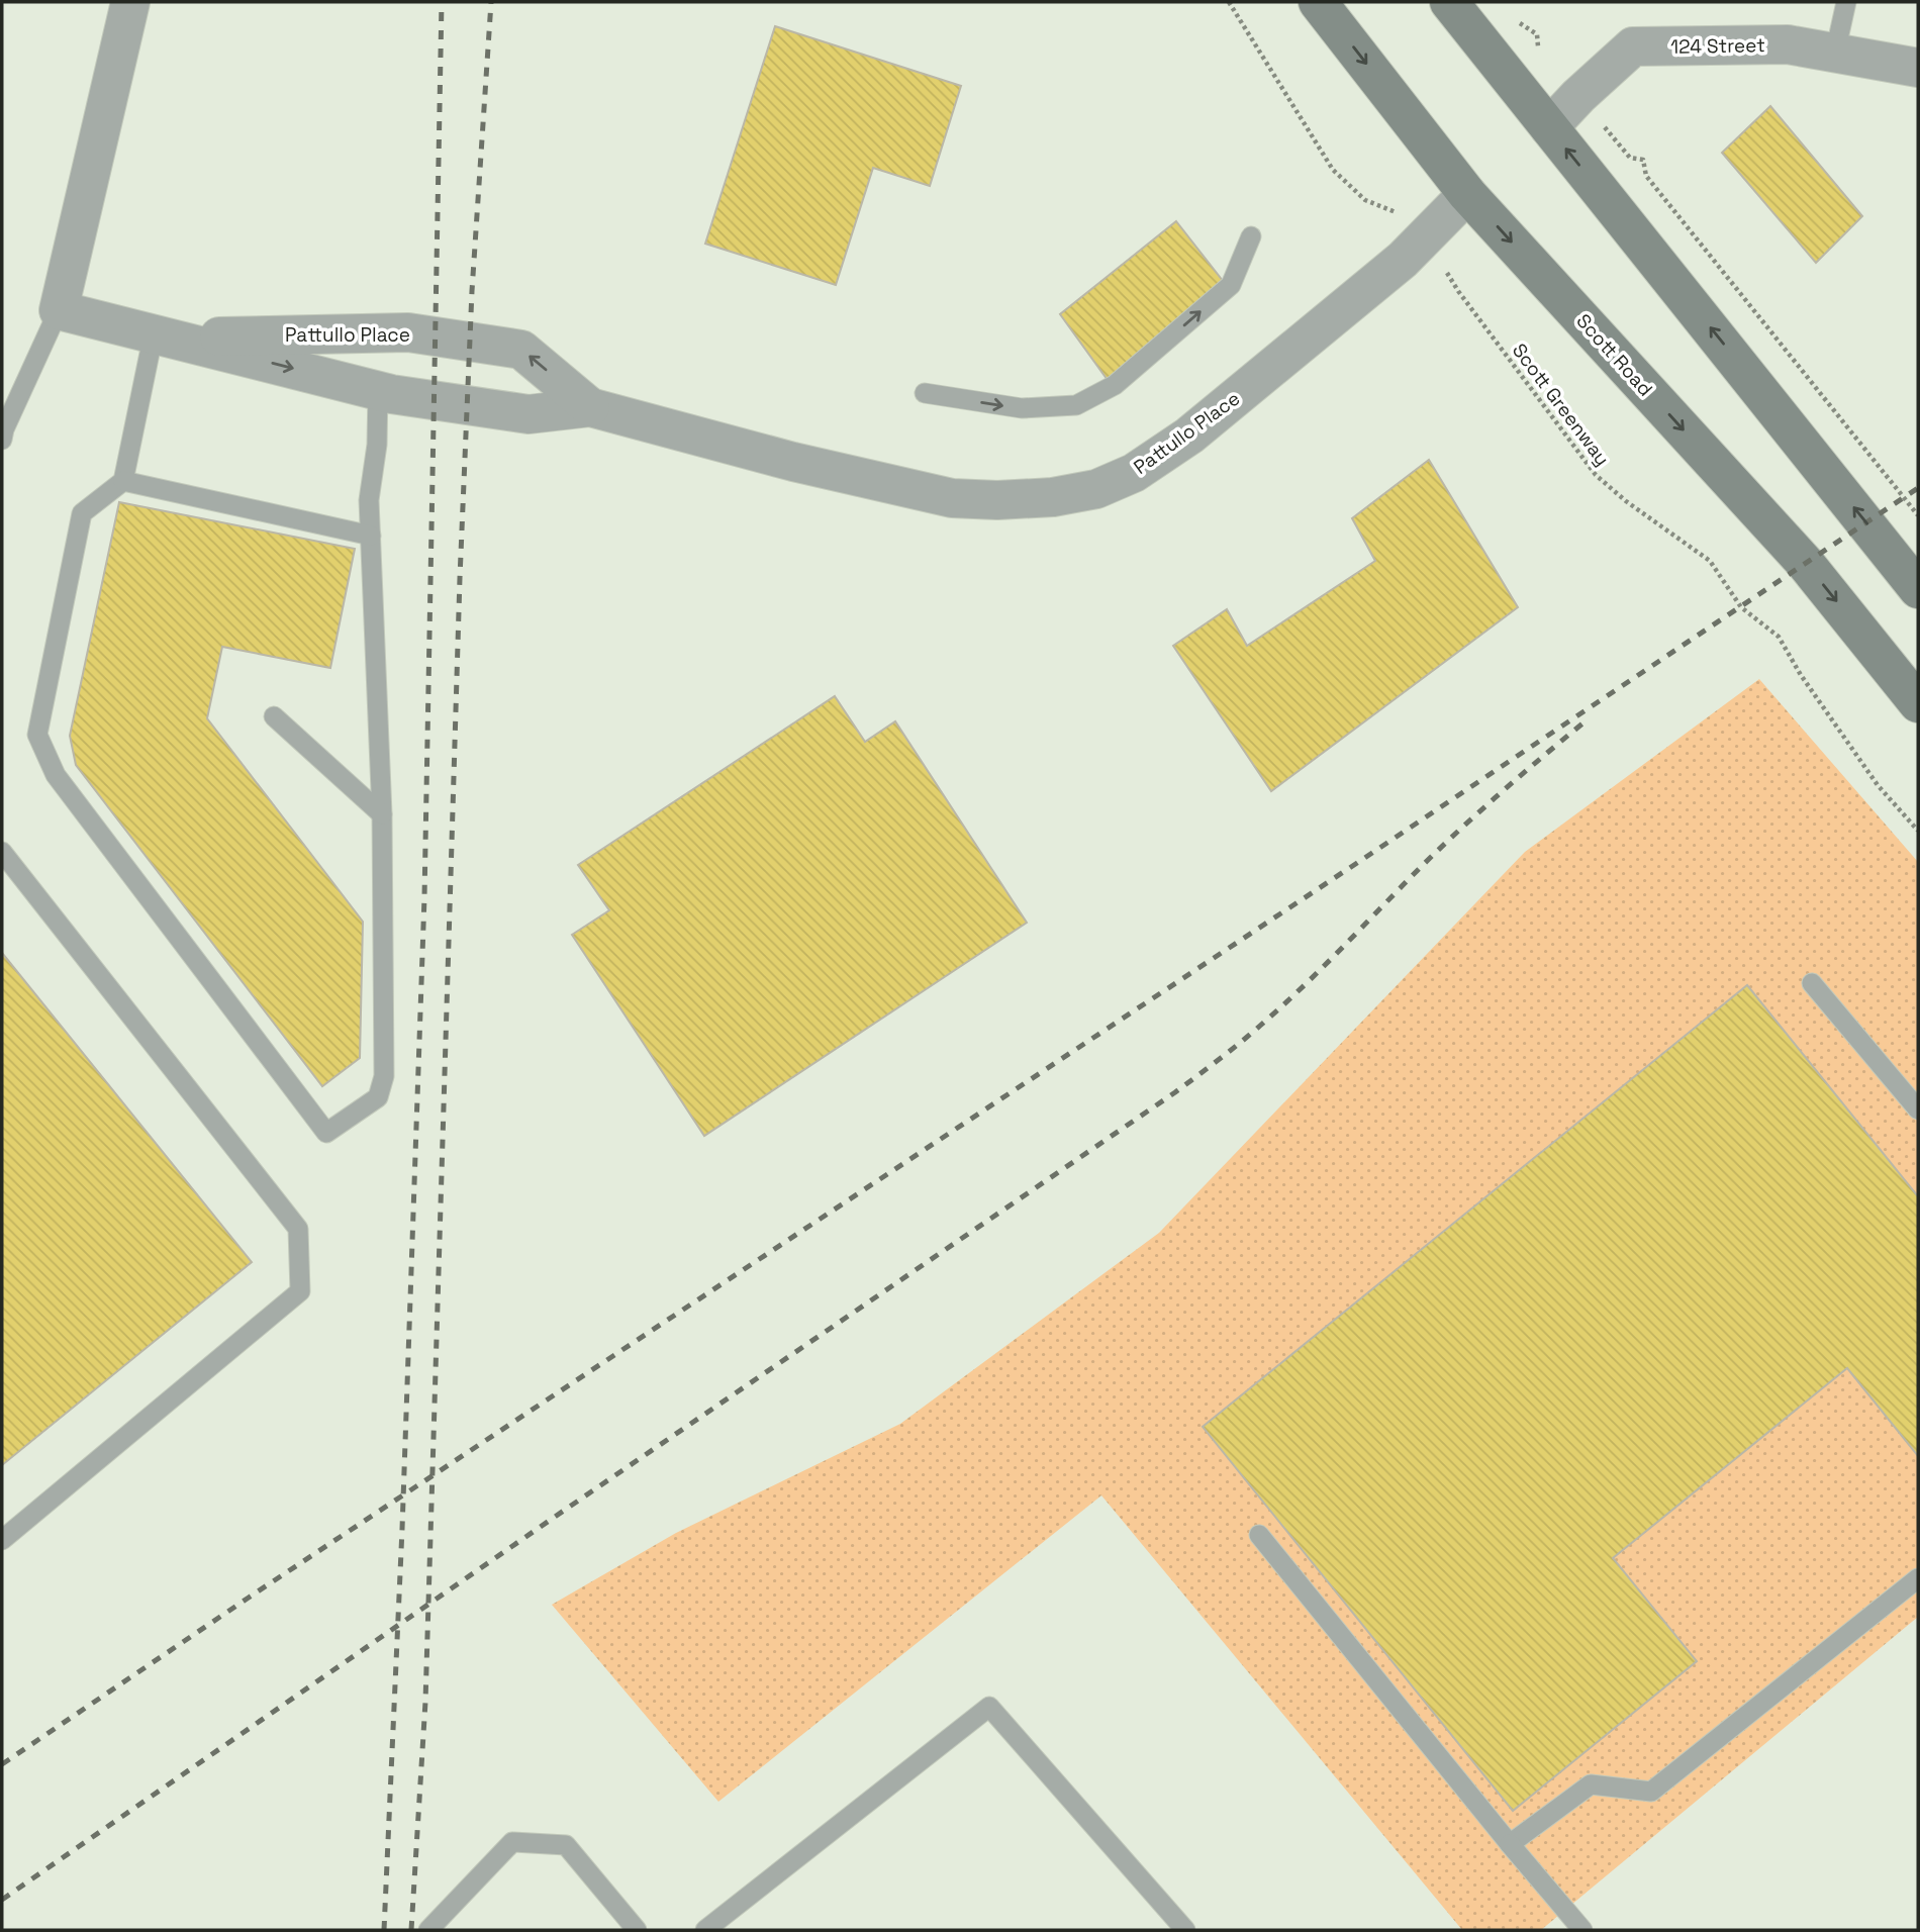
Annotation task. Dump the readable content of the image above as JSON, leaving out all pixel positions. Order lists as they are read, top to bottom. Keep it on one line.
{"streets":{"main road":["Scott Road"],"street":["124 Street","Pattullo Place"],"path":["Scott Greenway"]},"crossings":[["Pattullo Place","Scott Road"]]}
